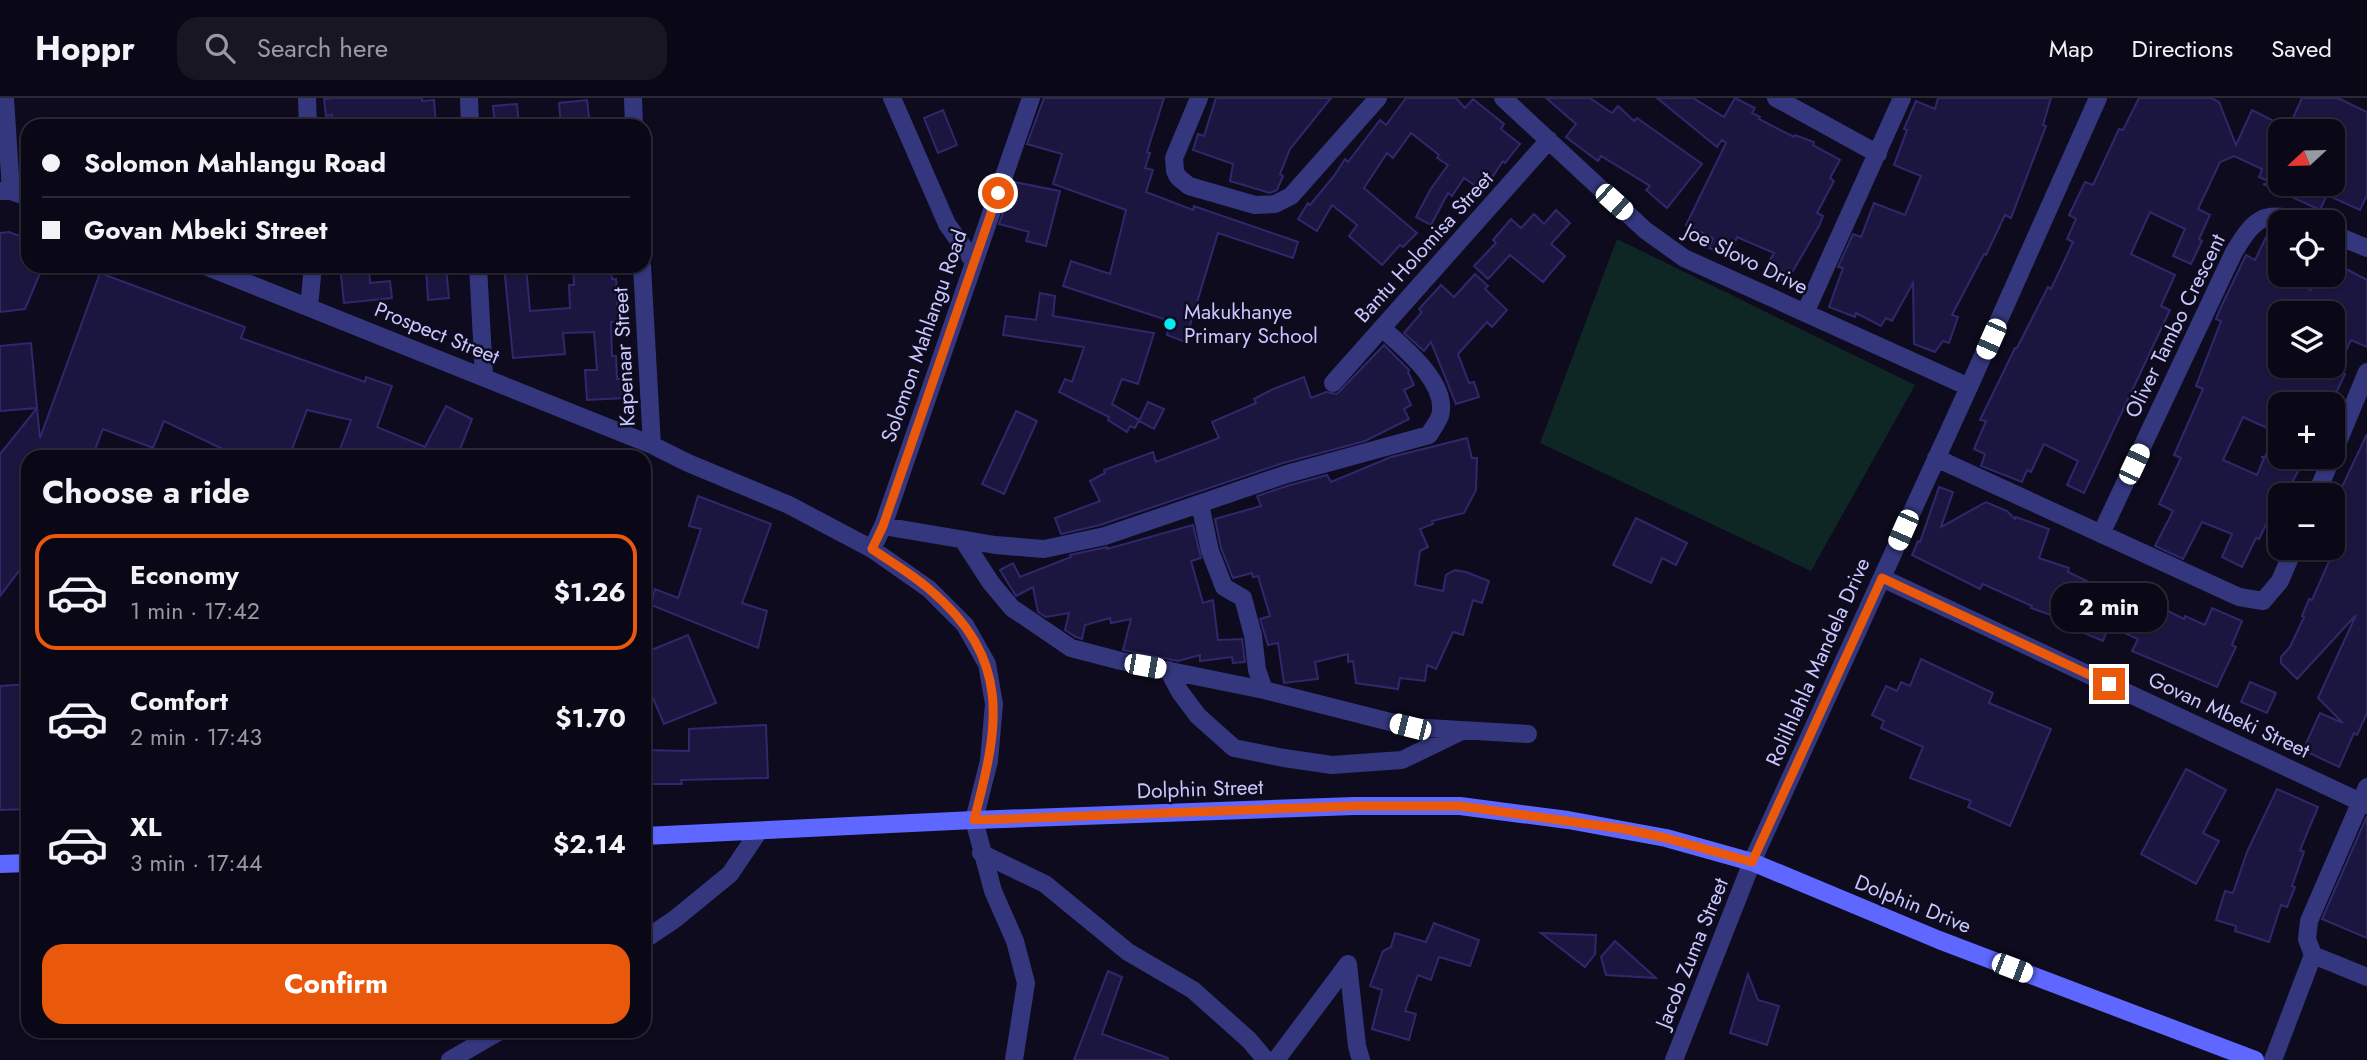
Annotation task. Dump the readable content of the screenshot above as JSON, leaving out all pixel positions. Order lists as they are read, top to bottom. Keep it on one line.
{"streets":{"street":["Bantu Holomisa Street","Joe Slovo Drive","Oliver Tambo Crescent","Prospect Street","Solomon Mahlangu Road","Kapenaar Street","Rolilhlahla Mandela Drive","Govan Mbeki Street","Dolphin Street","Dolphin Drive","Jacob Zuma Street"]},"crossings":[["Bantu Holomisa Street","Joe Slovo Drive"],["Joe Slovo Drive","Rolilhlahla Mandela Drive"],["Prospect Street","Solomon Mahlangu Road"],["Prospect Street","Kapenaar Street"],["Prospect Street","Dolphin Street"],["Rolilhlahla Mandela Drive","Govan Mbeki Street"],["Rolilhlahla Mandela Drive","Dolphin Street"],["Rolilhlahla Mandela Drive","Dolphin Drive"],["Rolilhlahla Mandela Drive","Jacob Zuma Street"],["Dolphin Street","Dolphin Drive"],["Dolphin Street","Jacob Zuma Street"],["Dolphin Drive","Jacob Zuma Street"]],"places":["Makukhanye Primary School"],"north":"left","page":{"header":"Hoppr","search":"Search here","nav":["Map","Directions","Saved"],"map_buttons":["+","−"],"banner":["Solomon Mahlangu Road","Govan Mbeki Street"],"heading":"Choose a ride","list":[{"name":"Economy","note":"1 min · 17:42","value":"$1.26"},{"name":"Comfort","note":"2 min · 17:43","value":"$1.70"},{"name":"XL","note":"3 min · 17:44","value":"$2.14"}],"bubble":"2 min","buttons":"Confirm"}}
